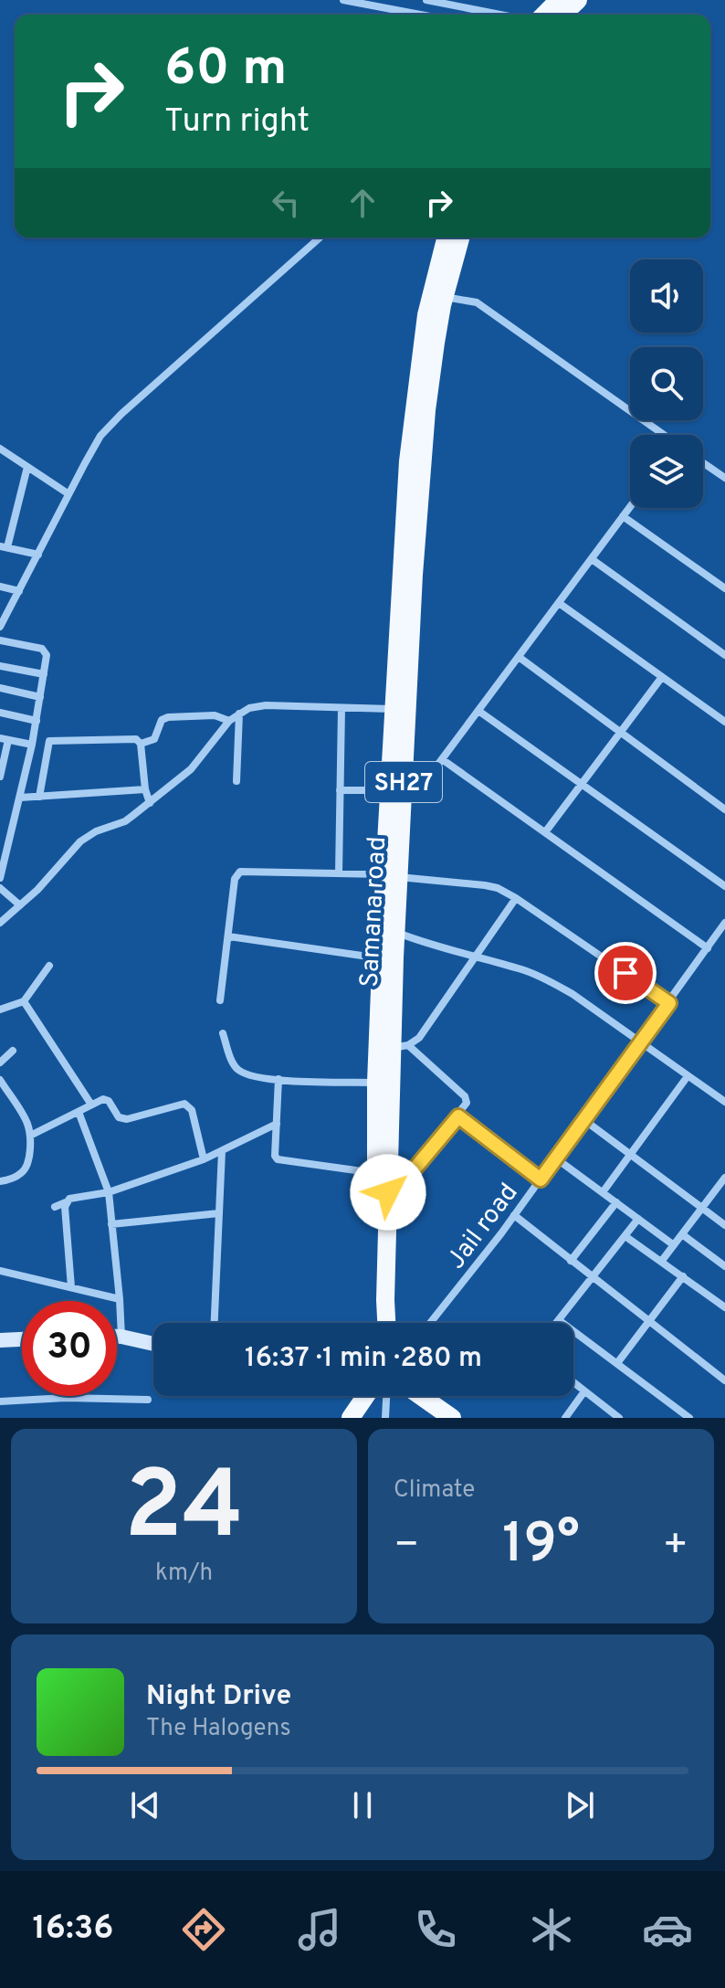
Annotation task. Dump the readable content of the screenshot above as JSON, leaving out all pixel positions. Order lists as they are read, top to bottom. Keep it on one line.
{"streets":{"main road":["SH27","Samana road"],"street":["Jail road"]},"page":{"turn":["60 m","Turn right"],"limit":"30","trip":"16:37 · 1 min · 280 m","tile":[["24","km/h"],"Climate"],"heat":["−","19°","+"],"song":["Night Drive","The Halogens"],"tabs":"16:36"}}
